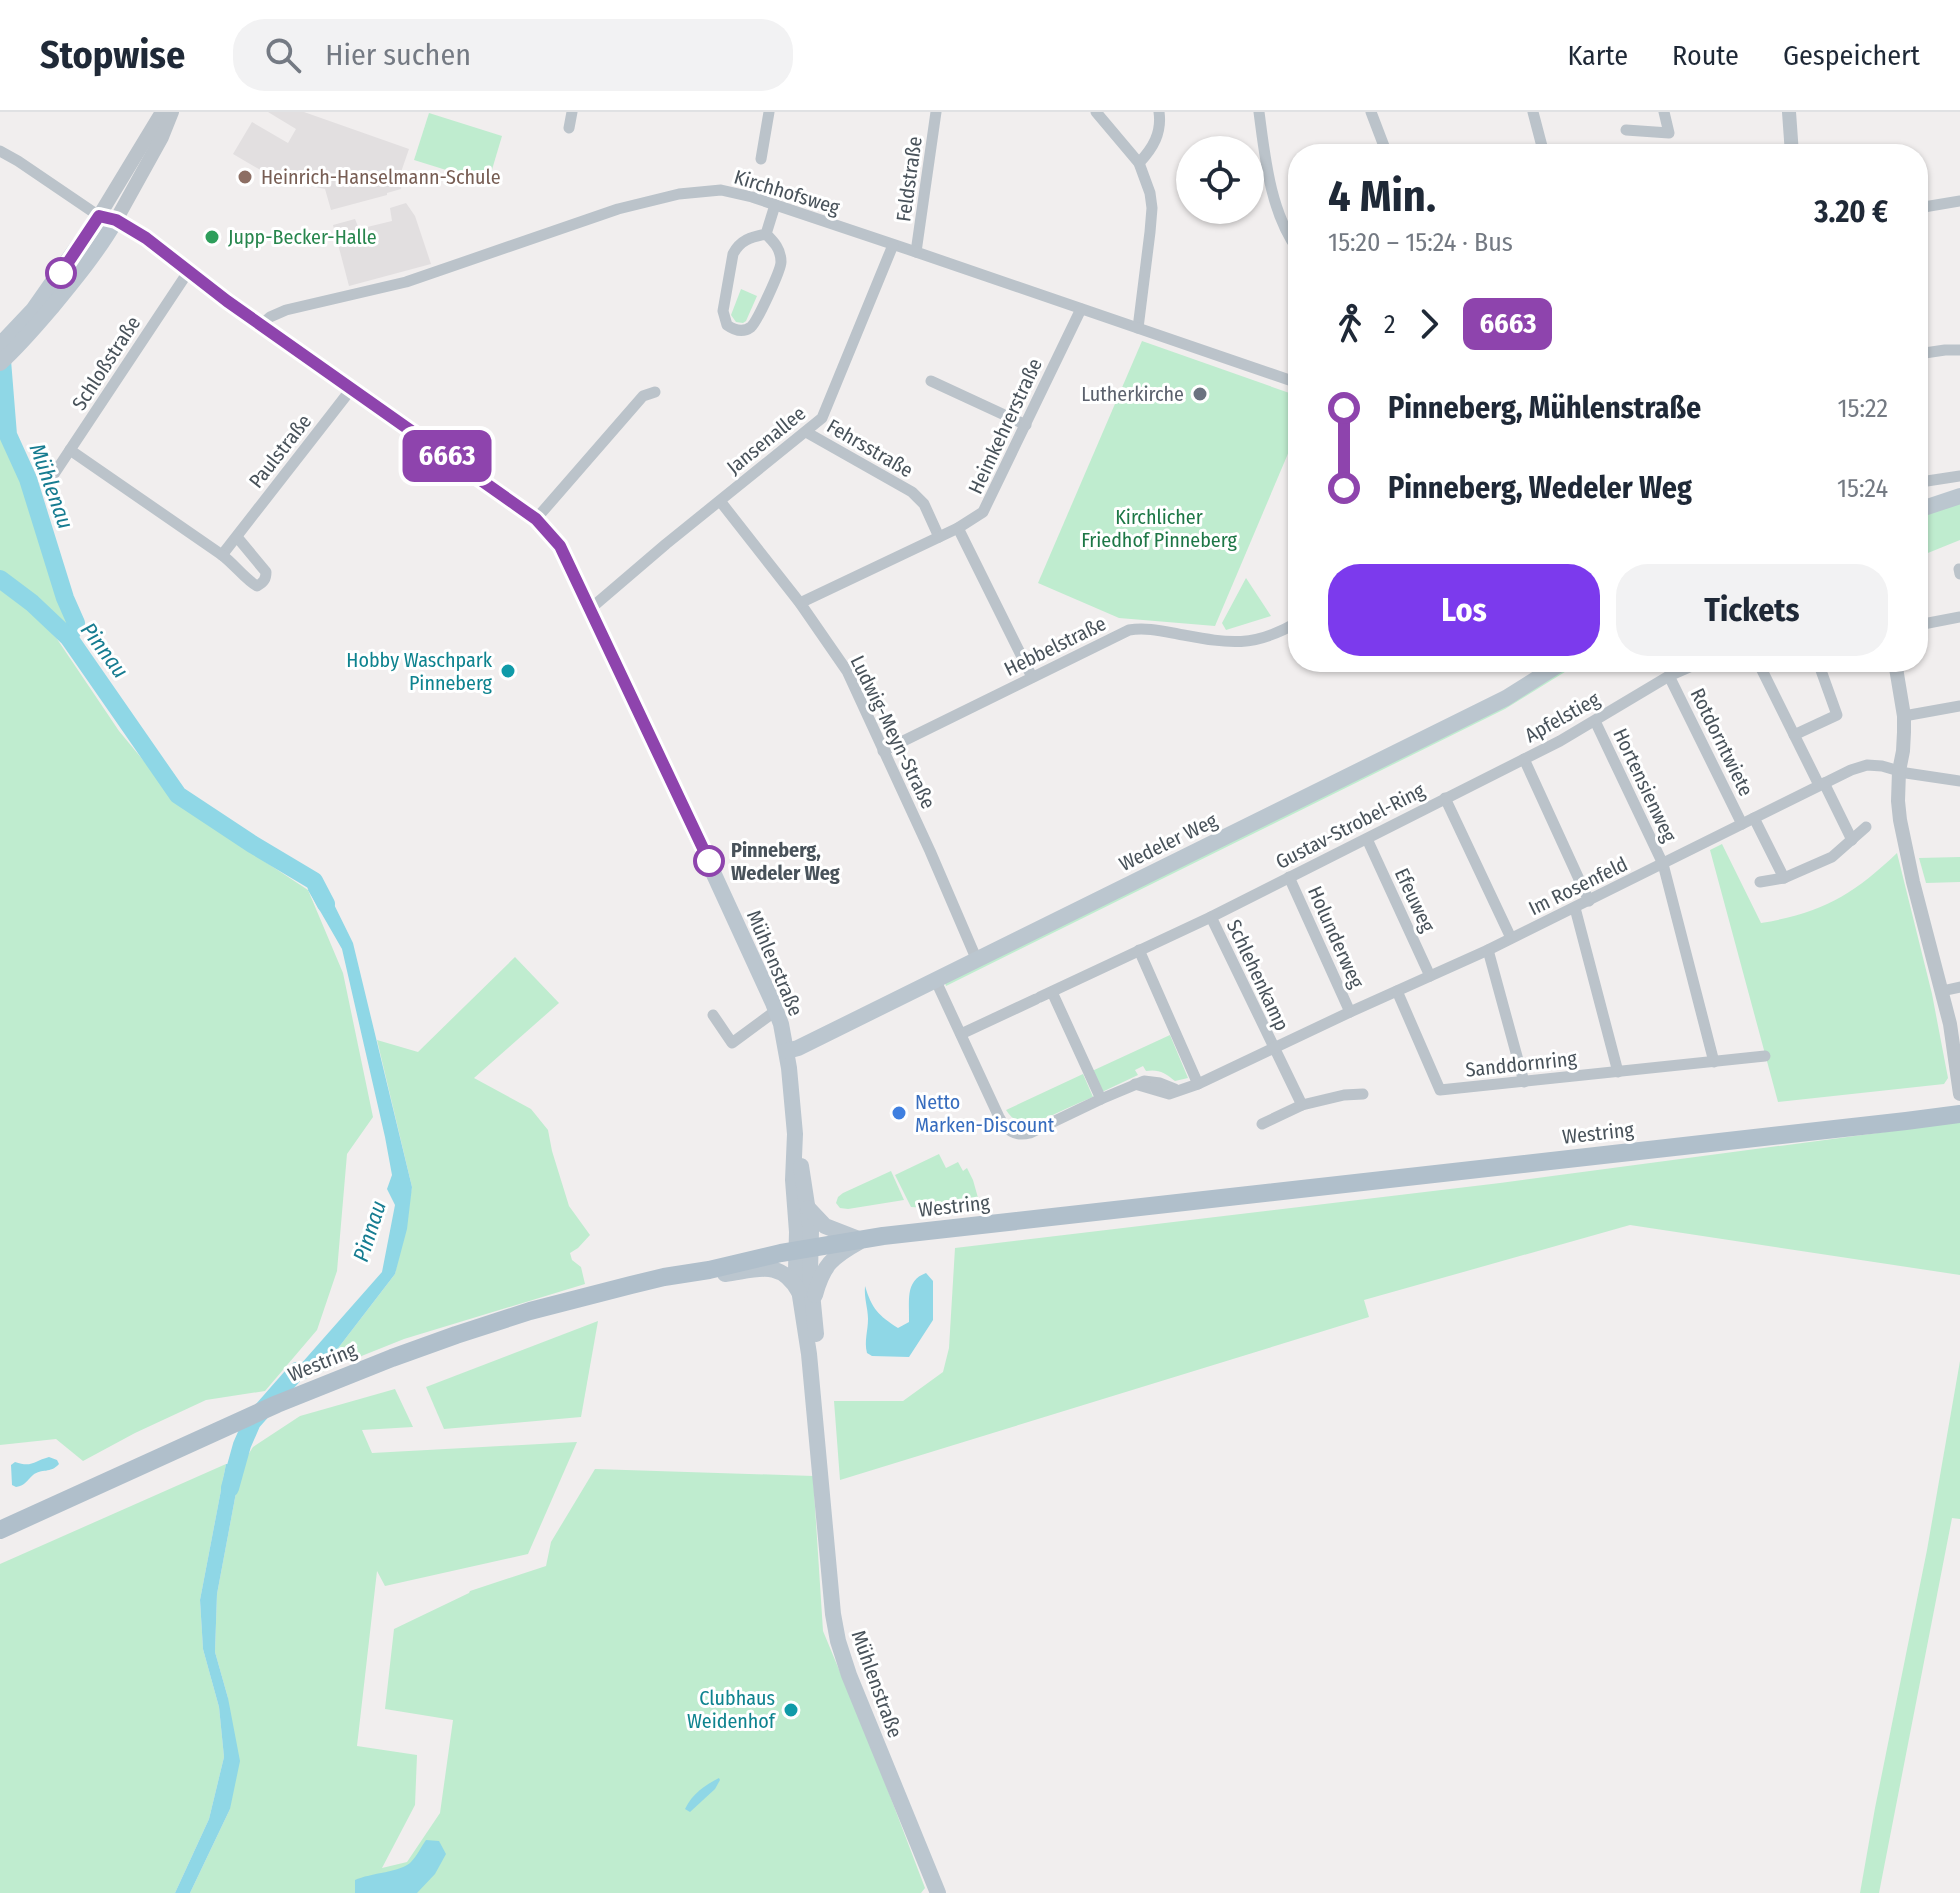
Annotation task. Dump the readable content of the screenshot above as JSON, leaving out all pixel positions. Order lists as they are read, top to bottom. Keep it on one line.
{"streets":{"main road":["Wedeler Weg","Mühlenstraße","Westring"],"street":["Feldstraße","Kirchhofsweg","Schloßstraße","Heimkehrerstraße","Jansenallee","Fehrsstraße","Paulstraße","Hebbelstraße","Apfelstieg","Ludwig-Meyn-Straße","Rotdorntwiete","Hortensienweg","Gustav-Strobel-Ring","Im Rosenfeld","Efeuweg","Holunderweg","Schlehenkamp","Sanddornring"]},"crossings":[["Feldstraße","Kirchhofsweg"],["Kirchhofsweg","Heimkehrerstraße"],["Kirchhofsweg","Jansenallee"],["Kirchhofsweg","Mühlenstraße"],["Schloßstraße","Mühlenstraße"],["Heimkehrerstraße","Fehrsstraße"],["Heimkehrerstraße","Ludwig-Meyn-Straße"],["Jansenallee","Fehrsstraße"],["Jansenallee","Ludwig-Meyn-Straße"],["Jansenallee","Mühlenstraße"],["Paulstraße","Mühlenstraße"],["Hebbelstraße","Ludwig-Meyn-Straße"],["Apfelstieg","Rotdorntwiete"],["Apfelstieg","Hortensienweg"],["Apfelstieg","Gustav-Strobel-Ring"],["Ludwig-Meyn-Straße","Wedeler Weg"],["Rotdorntwiete","Im Rosenfeld"],["Hortensienweg","Im Rosenfeld"],["Gustav-Strobel-Ring","Im Rosenfeld"],["Gustav-Strobel-Ring","Efeuweg"],["Gustav-Strobel-Ring","Holunderweg"],["Gustav-Strobel-Ring","Schlehenkamp"],["Wedeler Weg","Im Rosenfeld"],["Wedeler Weg","Mühlenstraße"],["Im Rosenfeld","Efeuweg"],["Im Rosenfeld","Holunderweg"],["Im Rosenfeld","Schlehenkamp"],["Im Rosenfeld","Sanddornring"],["Mühlenstraße","Westring"]],"water":["Mühlenau","Pinnau"],"parks":["Kirchlicher Friedhof Pinneberg"],"places":["Heinrich-Hanselmann-Schule","Jupp-Becker-Halle","Lutherkirche","Hobby Waschpark Pinneberg","Pinneberg, Wedeler Weg","Netto Marken-Discount","Clubhaus Weidenhof"],"lines":["bus line 6663"],"page":{"header":"Stopwise","search":"Hier suchen","nav":["Karte","Route","Gespeichert"],"on_map":"6663","heading":["4 Min.","15:20 – 15:24 · Bus","3.20 €"],"legs":["2","6663"],"list":[{"name":"Pinneberg, Mühlenstraße","value":"15:22"},{"name":"Pinneberg, Wedeler Weg","value":"15:24"}],"buttons":["Los","Tickets"]}}
